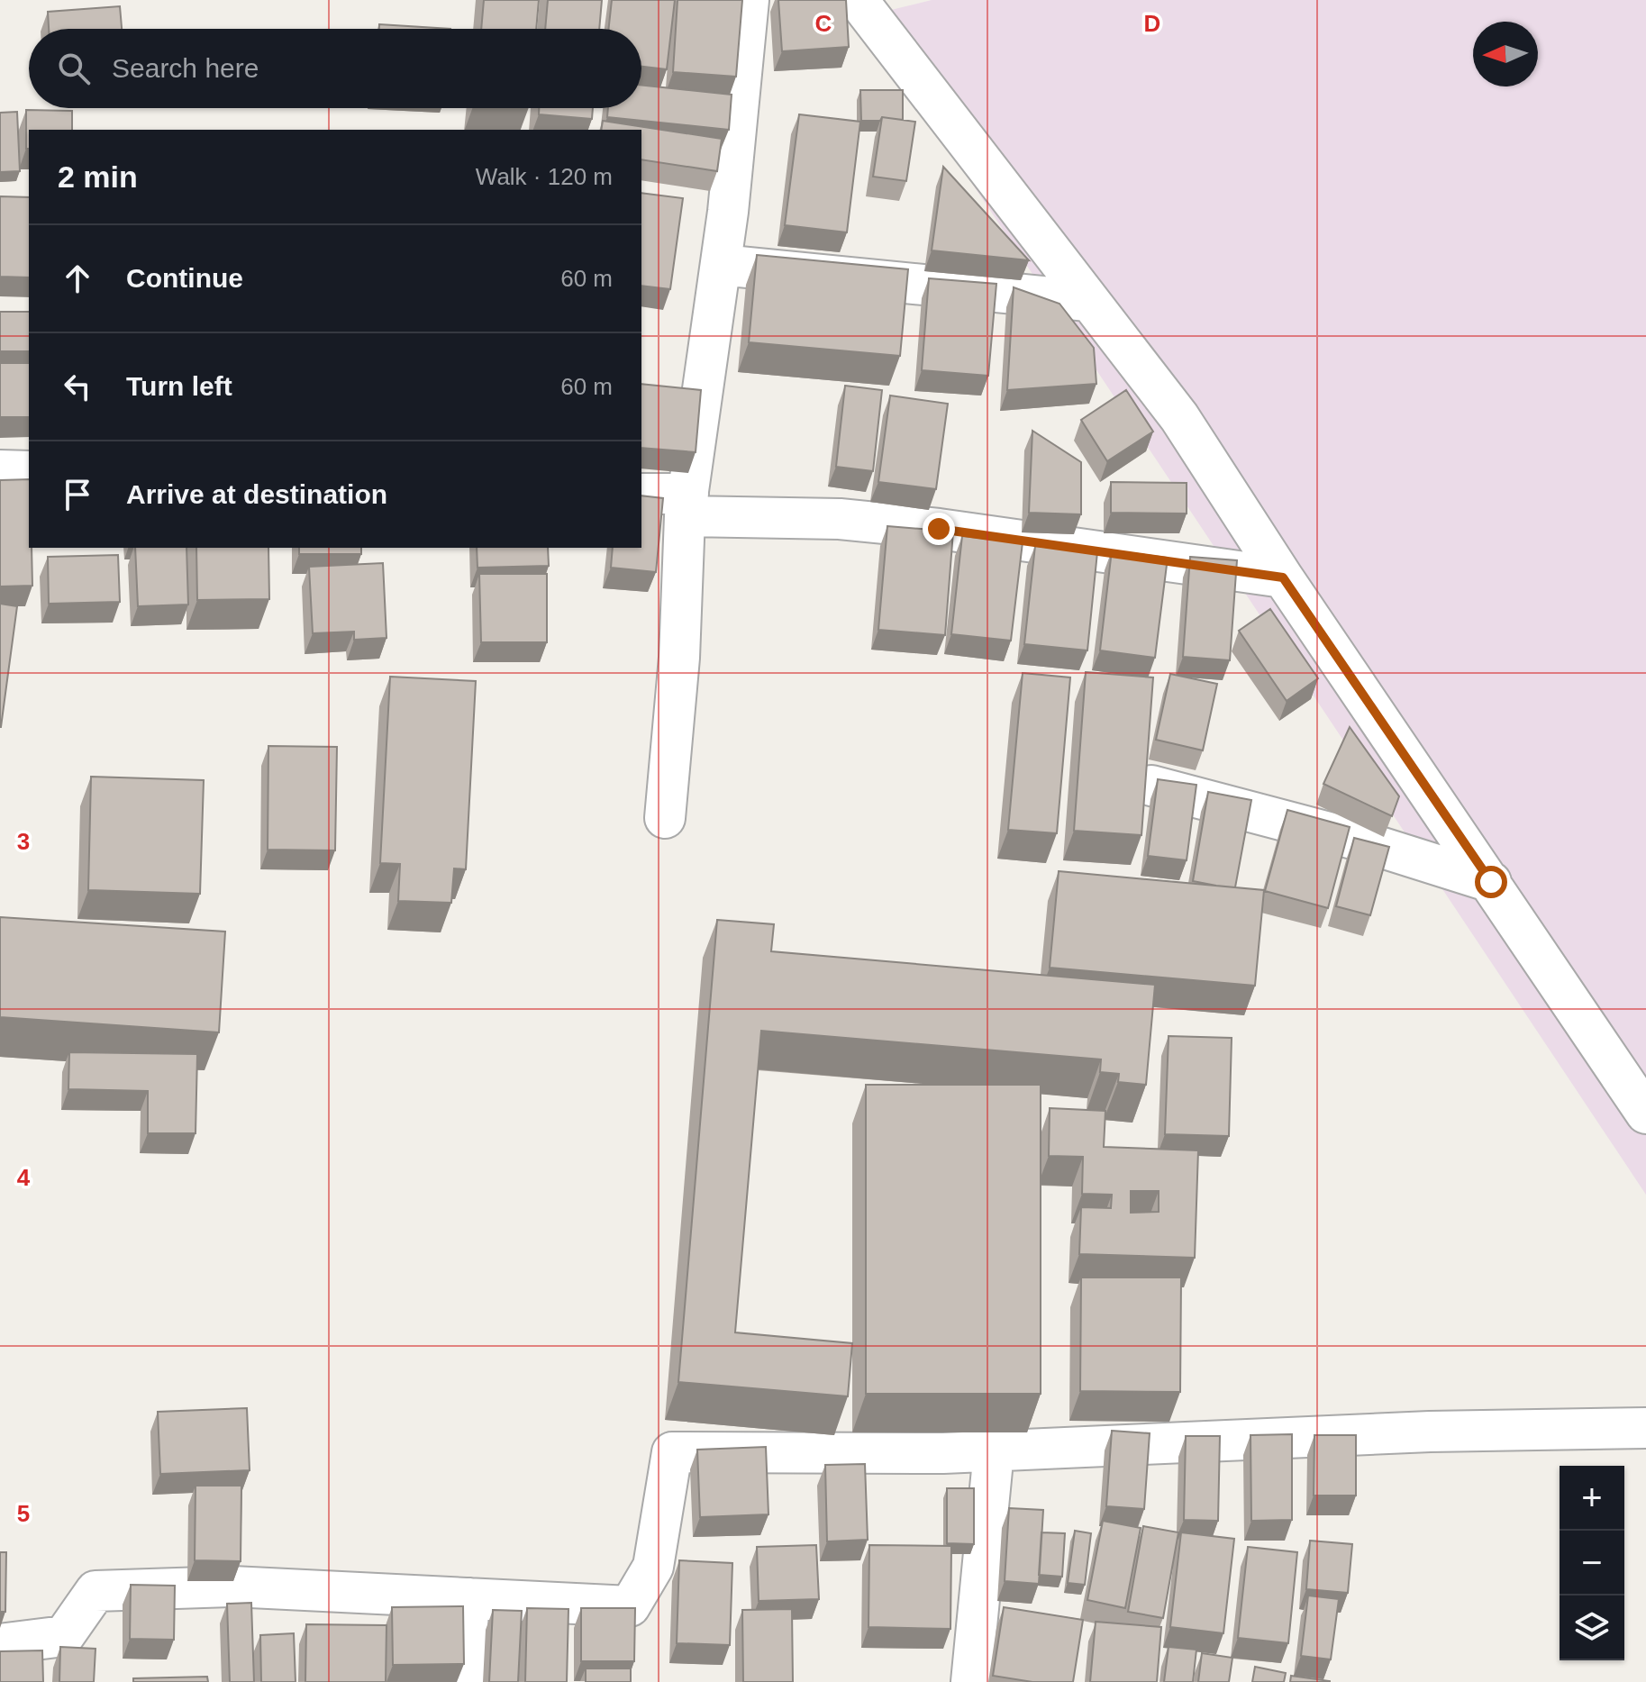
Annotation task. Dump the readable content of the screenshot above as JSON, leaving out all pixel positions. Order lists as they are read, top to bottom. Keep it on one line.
{"north":"left","page":{"search":"Search here","heading":["2 min","Walk · 120 m"],"list":[["Continue","60 m"],["Turn left","60 m"],"Arrive at destination"],"map_buttons":["+","−"]},"grid":{"columns":["C","D"],"rows":["3","4","5"]}}
